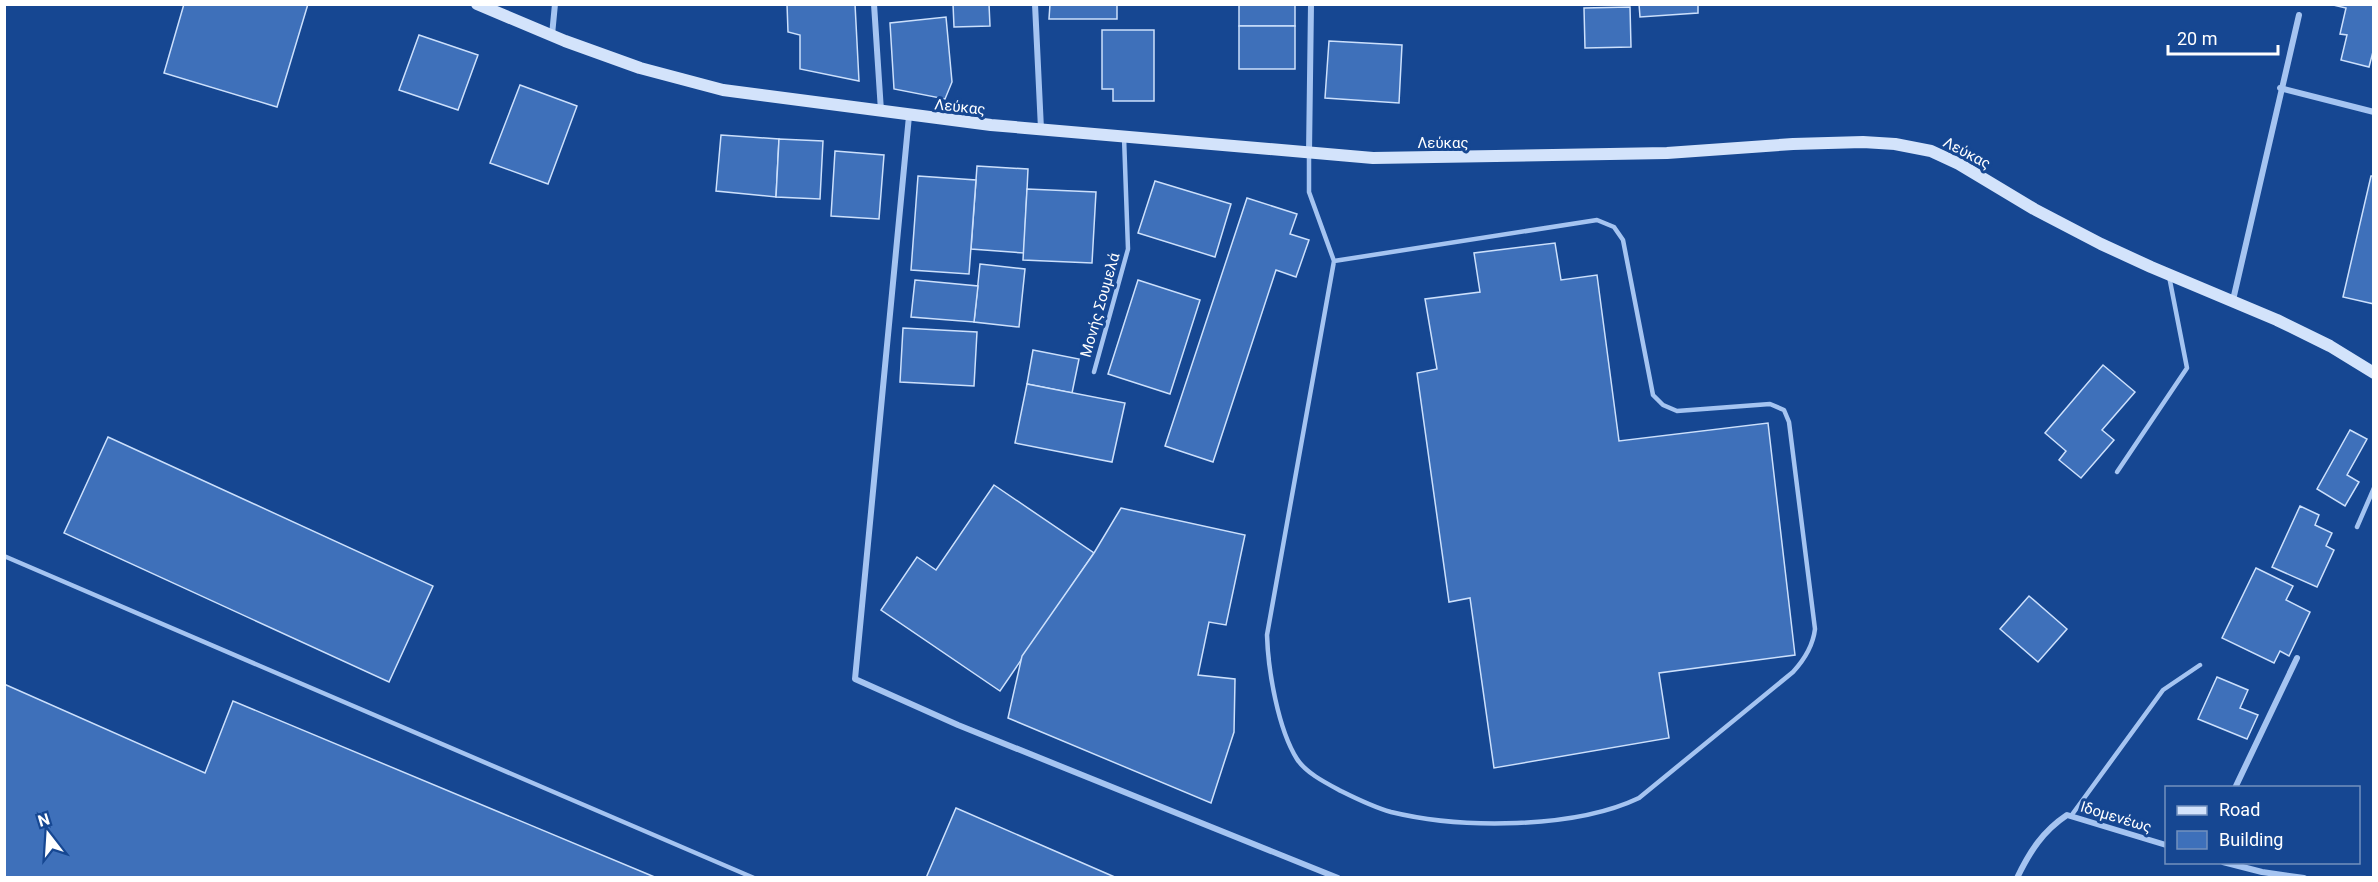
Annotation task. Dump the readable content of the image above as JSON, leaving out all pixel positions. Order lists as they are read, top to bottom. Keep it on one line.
{"streets":{"street":["Λεύκας","Ιδομενέως"],"lane":["Μονής Σουμελά"]},"crossings":[["Λεύκας","Μονής Σουμελά"]],"legend":["Road","Building"],"scale_bar":"20 m","north":"top"}
